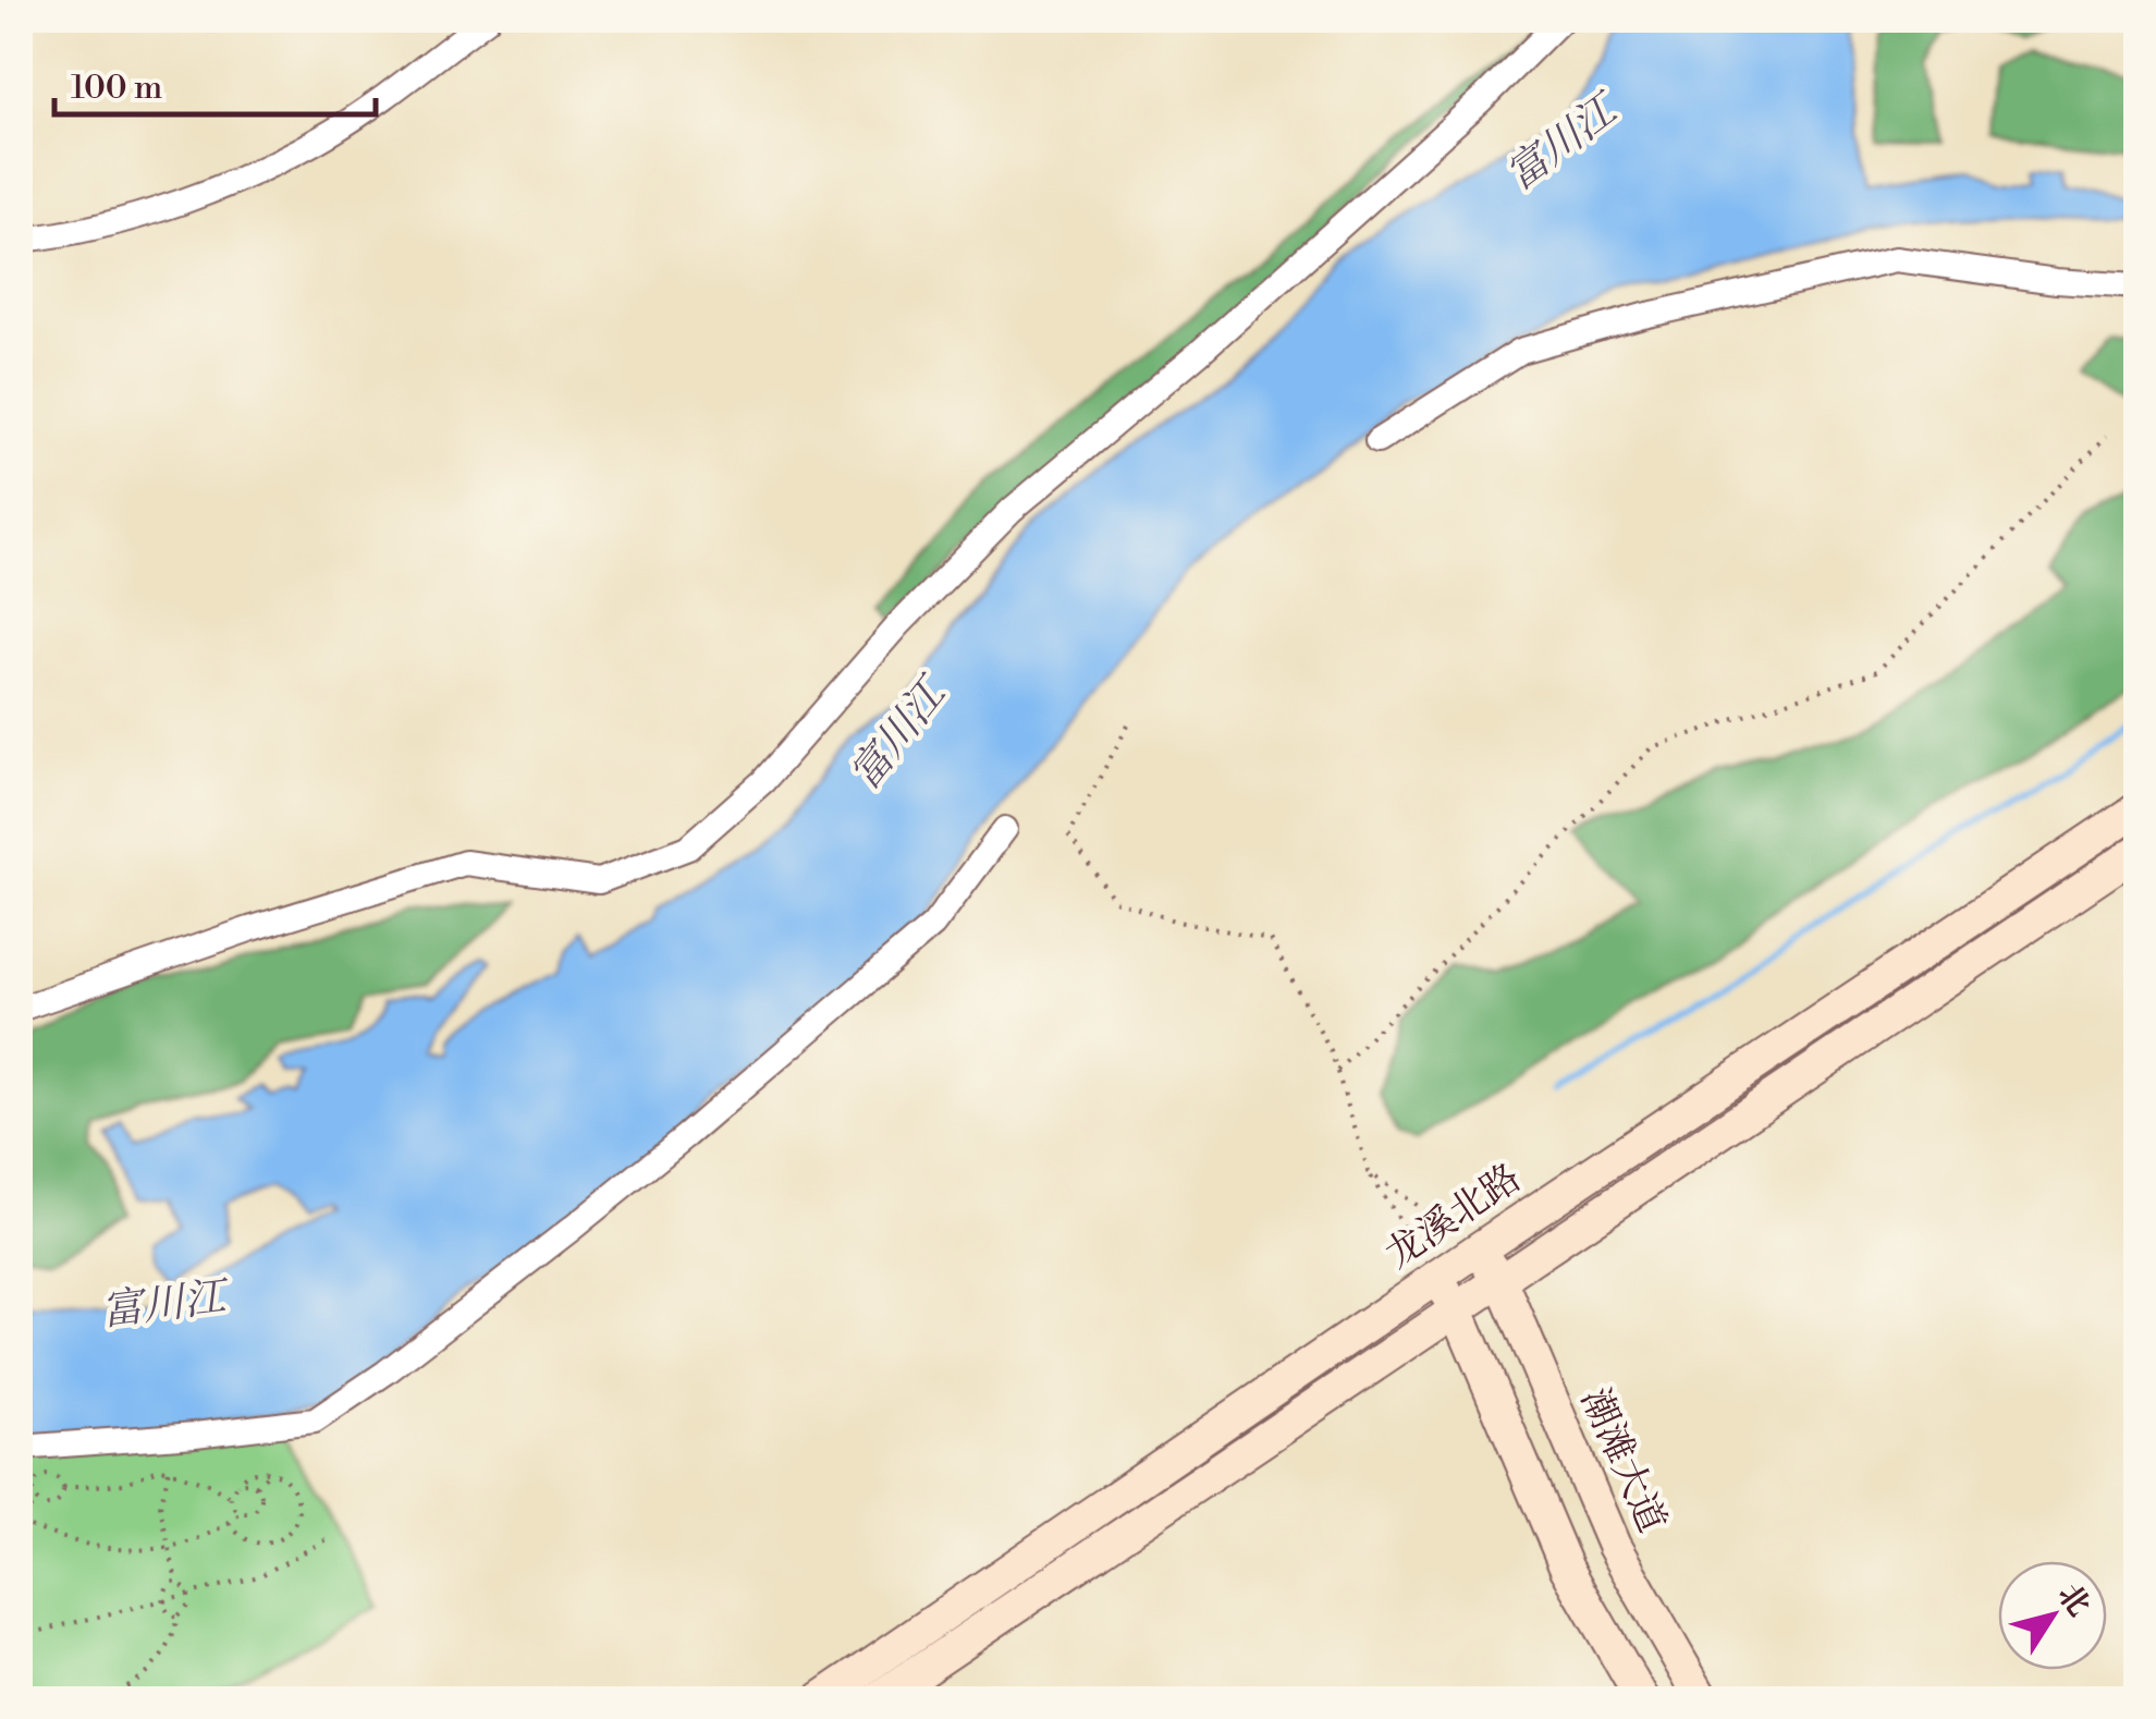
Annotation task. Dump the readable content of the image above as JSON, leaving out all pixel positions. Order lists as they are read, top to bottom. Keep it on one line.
{"streets":{"main road":["龙溪北路","潮滩大道"]},"crossings":[["龙溪北路","潮滩大道"]],"water":["富川江"],"scale_bar":"100 m","north":"top right"}
